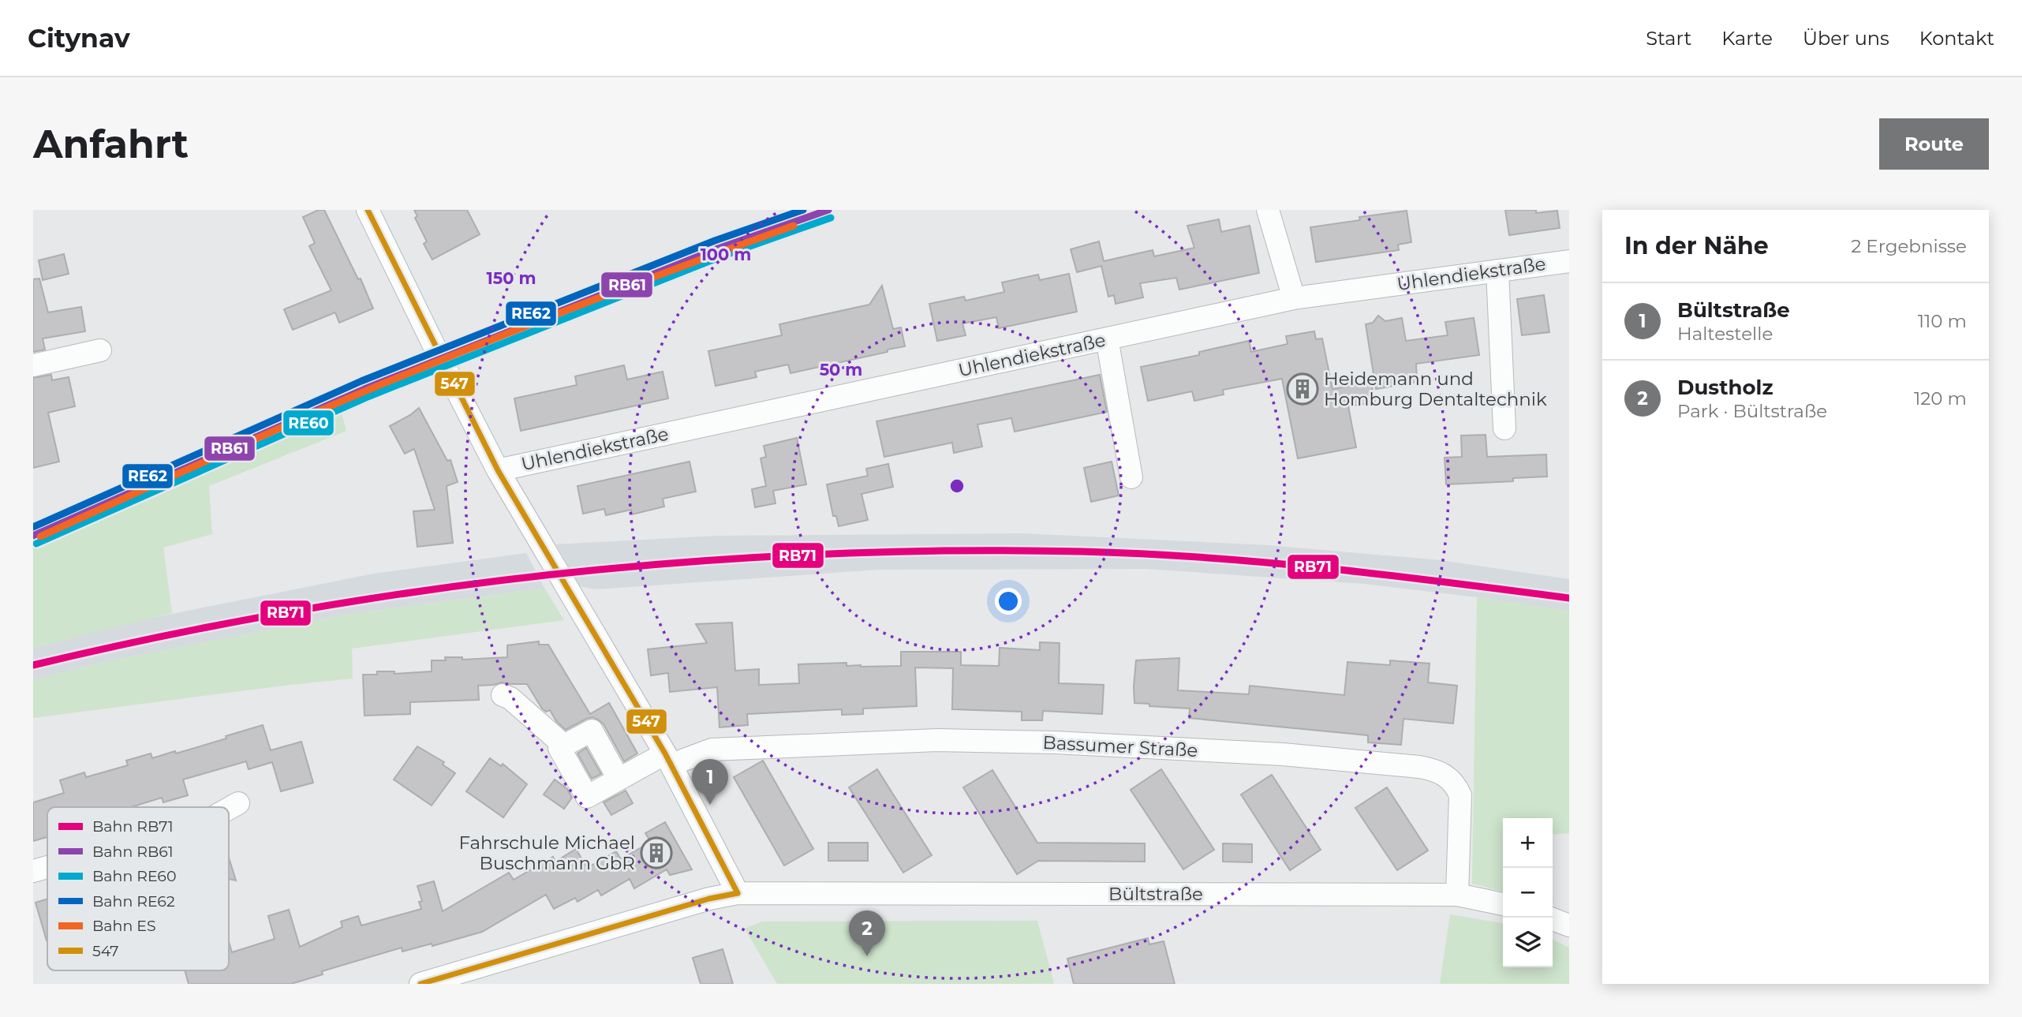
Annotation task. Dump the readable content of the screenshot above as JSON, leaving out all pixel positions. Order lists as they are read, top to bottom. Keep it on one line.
{"streets":{"street":["Uhlendiekstraße","Bassumer Straße","Bültstraße"]},"crossings":[["Bassumer Straße","Bültstraße"]],"places":{"building":["Heidemann und Homburg Dentaltechnik","Fahrschule Michael Buschmann GbR"]},"lines":["rail line RB61","rail line RE62","transit line 547","rail line RE60","rail line ES","rail line RB71"],"legend":["Bahn RB71","Bahn RB61","Bahn RE60","Bahn RE62","Bahn ES","547"],"page":{"header":"Citynav","nav":["Start","Karte","Über uns","Kontakt"],"buttons":"Route","title":"Anfahrt","heading":["In der Nähe","2 Ergebnisse"],"list":[{"mark":"1","name":"Bültstraße","note":"Haltestelle","value":"110 m"},{"mark":"2","name":"Dustholz","note":"Park · Bültstraße","value":"120 m"}],"pins":["1","2"],"map_buttons":["+","−"]},"rings":["100 m","150 m","50 m"]}
